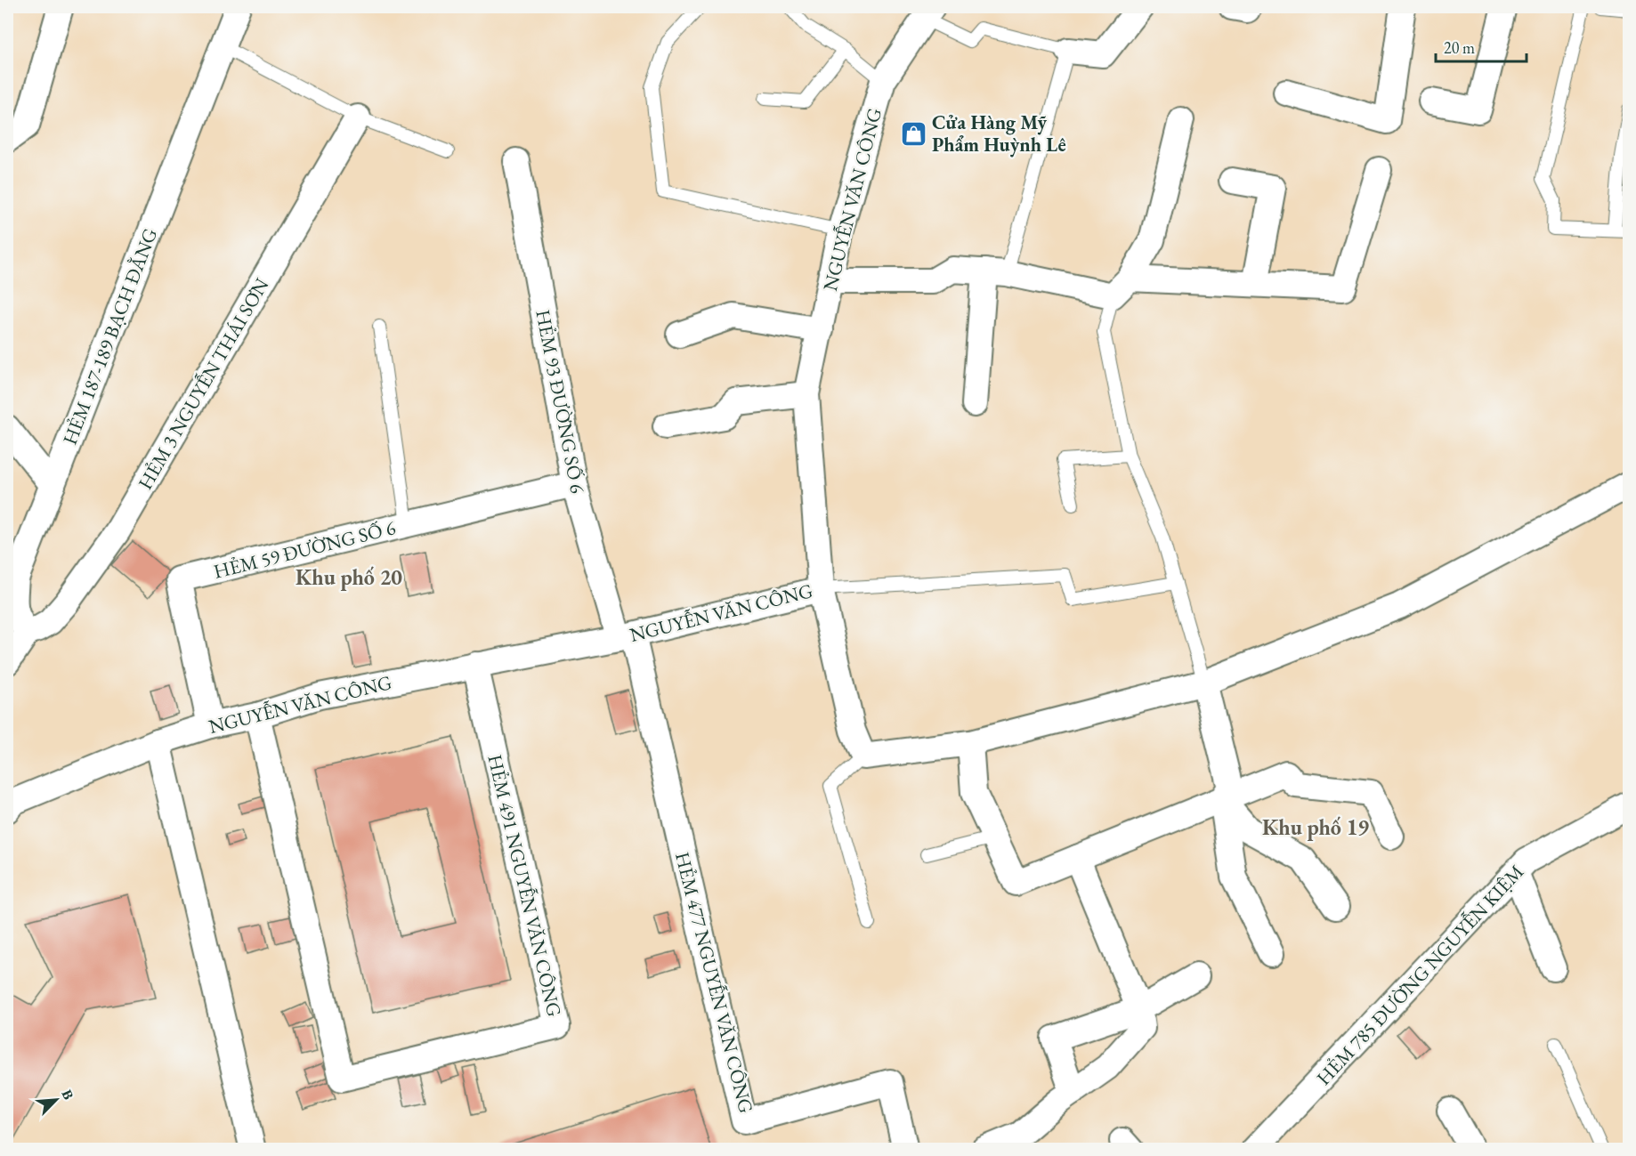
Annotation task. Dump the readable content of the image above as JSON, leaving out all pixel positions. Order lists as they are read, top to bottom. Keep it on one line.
{"streets":{"street":["NGUYỄN VĂN CÔNG","HẺM 187-189 BẠCH ĐẰNG","HẺM 3 NGUYỄN THÁI SƠN","HẺM 93 ĐƯỜNG SỐ 6","HẺM 59 ĐƯỜNG SỐ 6","HẺM 491 NGUYỄN VĂN CÔNG","HẺM 785 ĐƯỜNG NGUYỄN KIỆM","HẺM 477 NGUYỄN VĂN CÔNG"]},"crossings":[["NGUYỄN VĂN CÔNG","HẺM 93 ĐƯỜNG SỐ 6"],["NGUYỄN VĂN CÔNG","HẺM 59 ĐƯỜNG SỐ 6"],["NGUYỄN VĂN CÔNG","HẺM 491 NGUYỄN VĂN CÔNG"],["NGUYỄN VĂN CÔNG","HẺM 477 NGUYỄN VĂN CÔNG"],["HẺM 187-189 BẠCH ĐẰNG","HẺM 3 NGUYỄN THÁI SƠN"],["HẺM 93 ĐƯỜNG SỐ 6","HẺM 59 ĐƯỜNG SỐ 6"],["HẺM 93 ĐƯỜNG SỐ 6","HẺM 477 NGUYỄN VĂN CÔNG"]],"districts":["Khu phố 20","Khu phố 19"],"places":{"shop":["Cửa Hàng Mỹ Phẩm Huỳnh Lê"]},"scale_bar":"20 m","north":"top right"}
